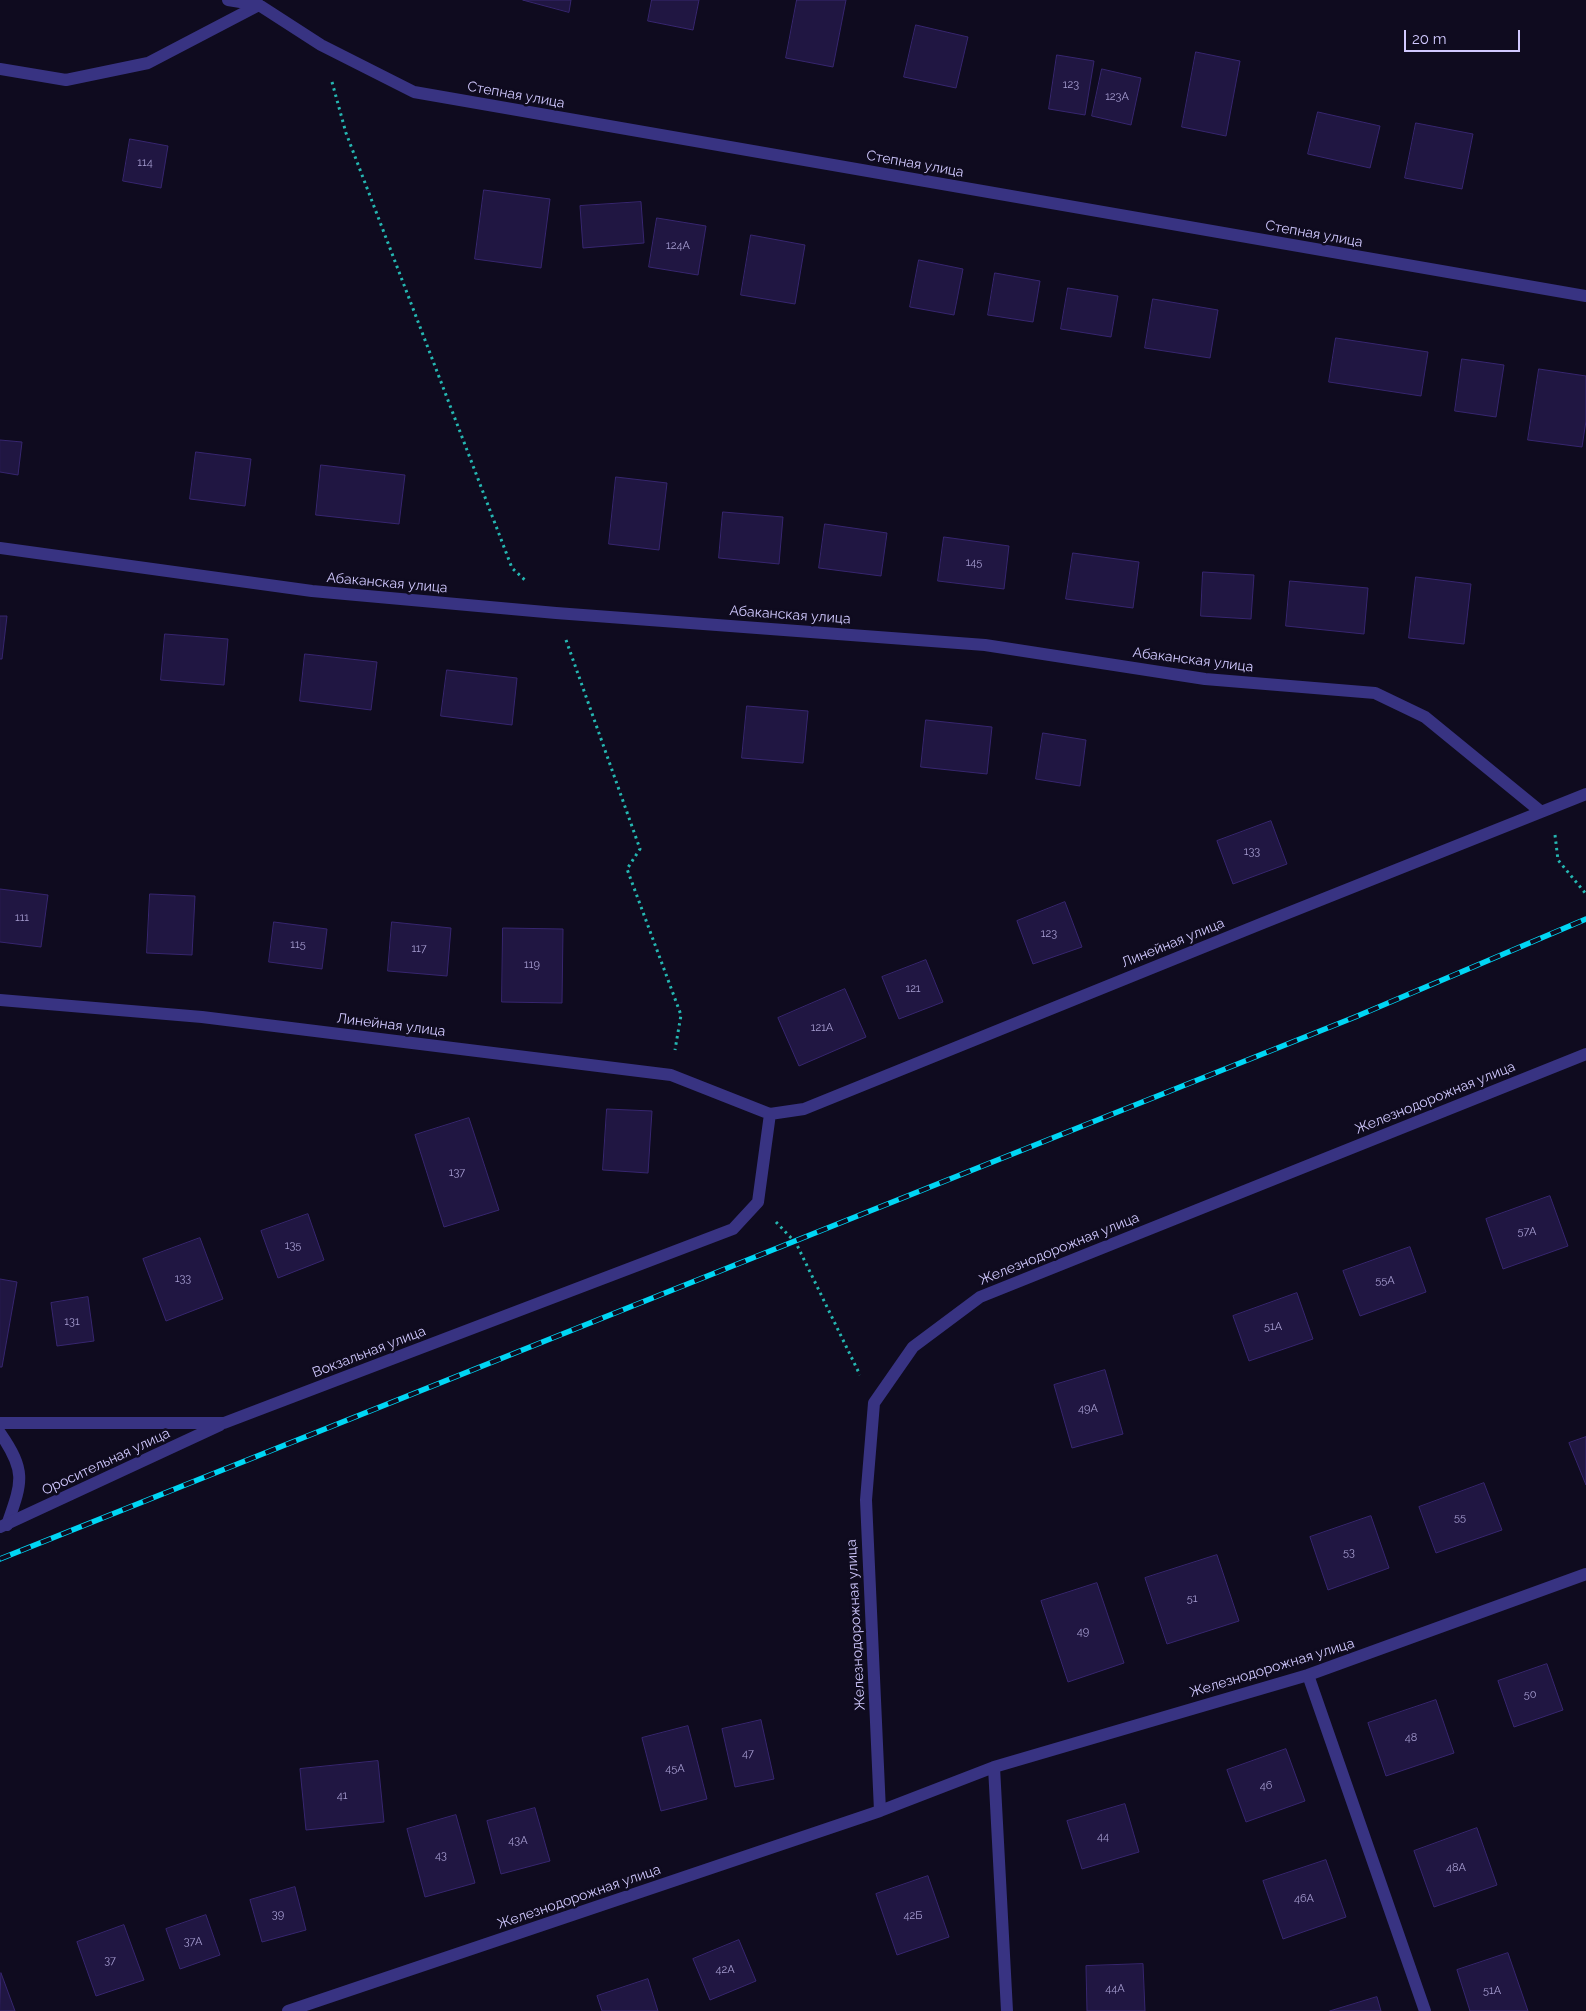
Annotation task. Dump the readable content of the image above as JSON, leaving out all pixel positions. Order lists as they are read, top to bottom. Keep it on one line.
{"streets":{"street":["Степная улица","Абаканская улица","Линейная улица","Железнодорожная улица","Вокзальная улица","Оросительная улица"]},"crossings":[["Абаканская улица","Линейная улица"],["Вокзальная улица","Оросительная улица"]],"house_numbers":["123","123А","114","124А","145","133","111","123","115","117","119","121","121А","137","57А","135","133","55А","131","51А","49А","55","53","51","49","50","48","47","45А","46","41","44","43А","43","48А","46А","39","42Б","37А","37","42А","44А","51А"],"scale_bar":"20 m"}
